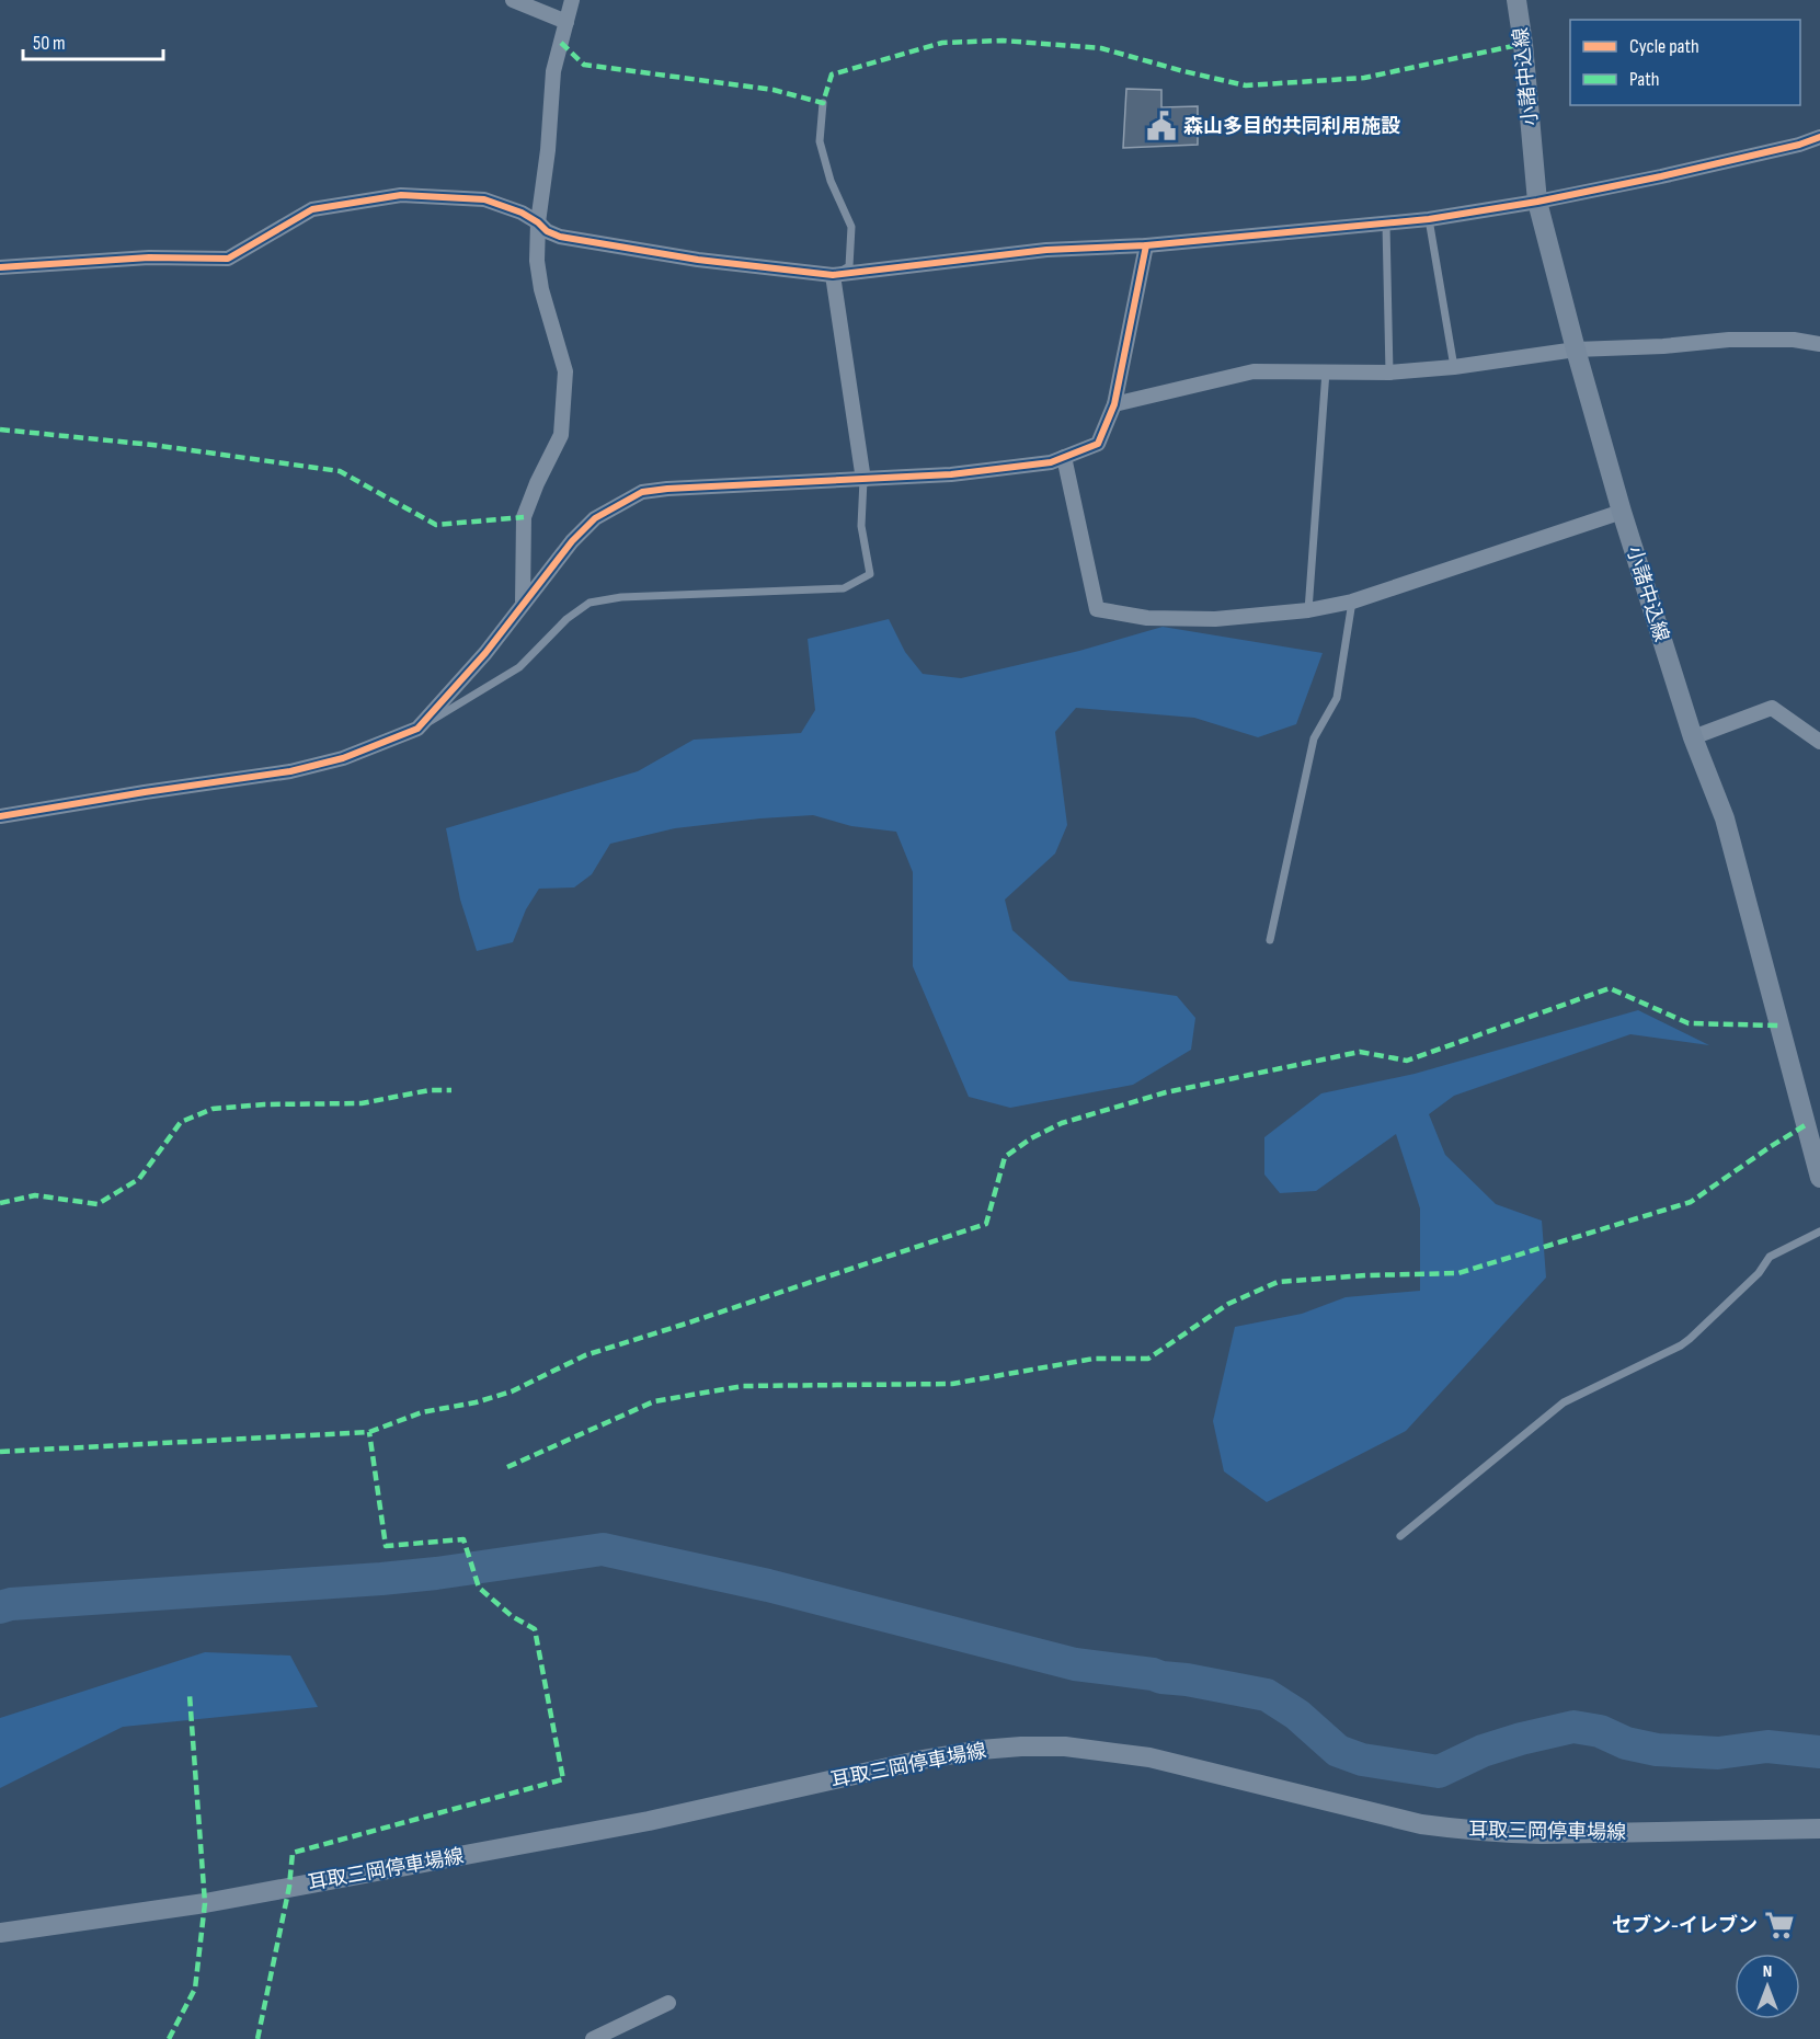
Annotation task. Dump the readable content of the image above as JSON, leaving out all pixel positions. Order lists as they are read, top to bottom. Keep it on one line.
{"streets":{"main road":["小諸中込線","耳取三岡停車場線"]},"places":{"public building":["森山多目的共同利用施設"],"supermarket":["セブン-イレブン"]},"legend":["Cycle path","Path"],"scale_bar":"50 m","north":"top"}
